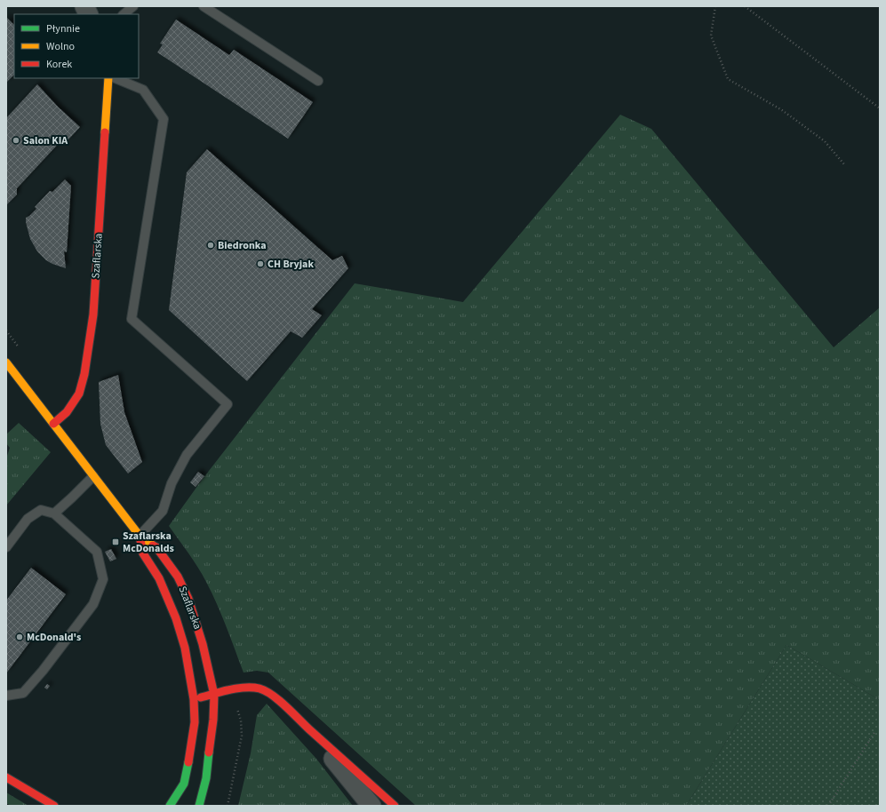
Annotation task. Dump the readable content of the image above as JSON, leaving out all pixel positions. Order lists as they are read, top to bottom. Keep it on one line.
{"streets":{"street":["Szaflarska"]},"places":{"other":["Salon KIA","Biedronka","CH Bryjak","McDonald's"],"transit":["Szaflarska McDonalds"]},"legend":["Płynnie","Wolno","Korek"]}
